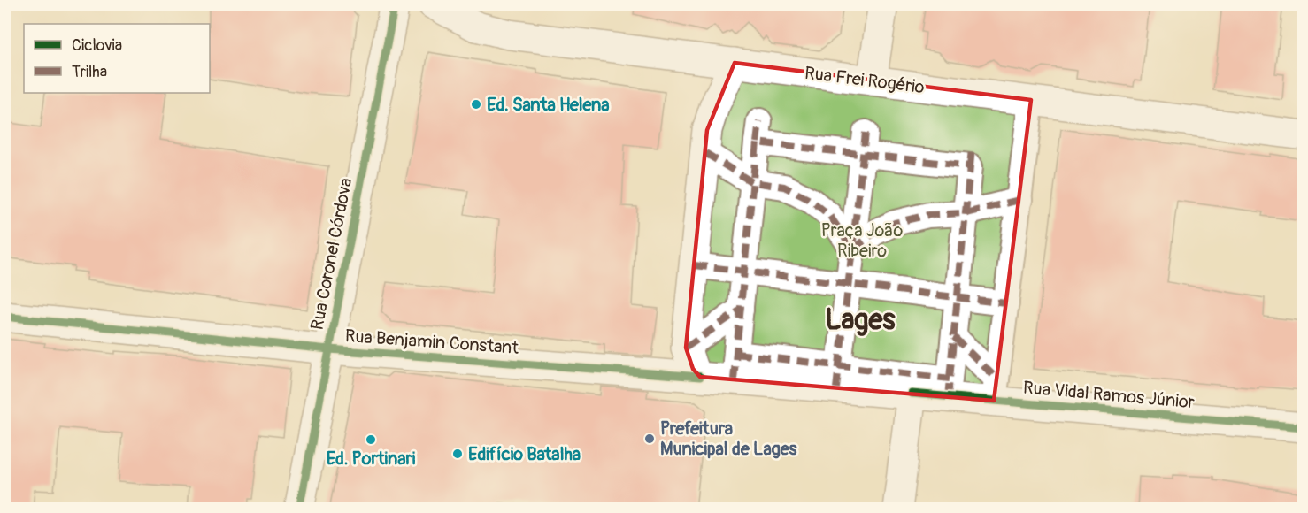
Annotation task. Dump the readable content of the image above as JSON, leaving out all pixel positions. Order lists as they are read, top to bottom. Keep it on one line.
{"streets":{"main road":["Rua Frei Rogério","Rua Coronel Córdova","Rua Benjamin Constant","Rua Vidal Ramos Júnior"]},"crossings":[["Rua Coronel Córdova","Rua Benjamin Constant"],["Rua Benjamin Constant","Rua Vidal Ramos Júnior"]],"districts":["Lages"],"parks":["Praça João Ribeiro"],"places":["Ed. Santa Helena","Prefeitura Municipal de Lages","Ed. Portinari","Edifício Batalha"],"legend":["Ciclovia","Trilha"]}
